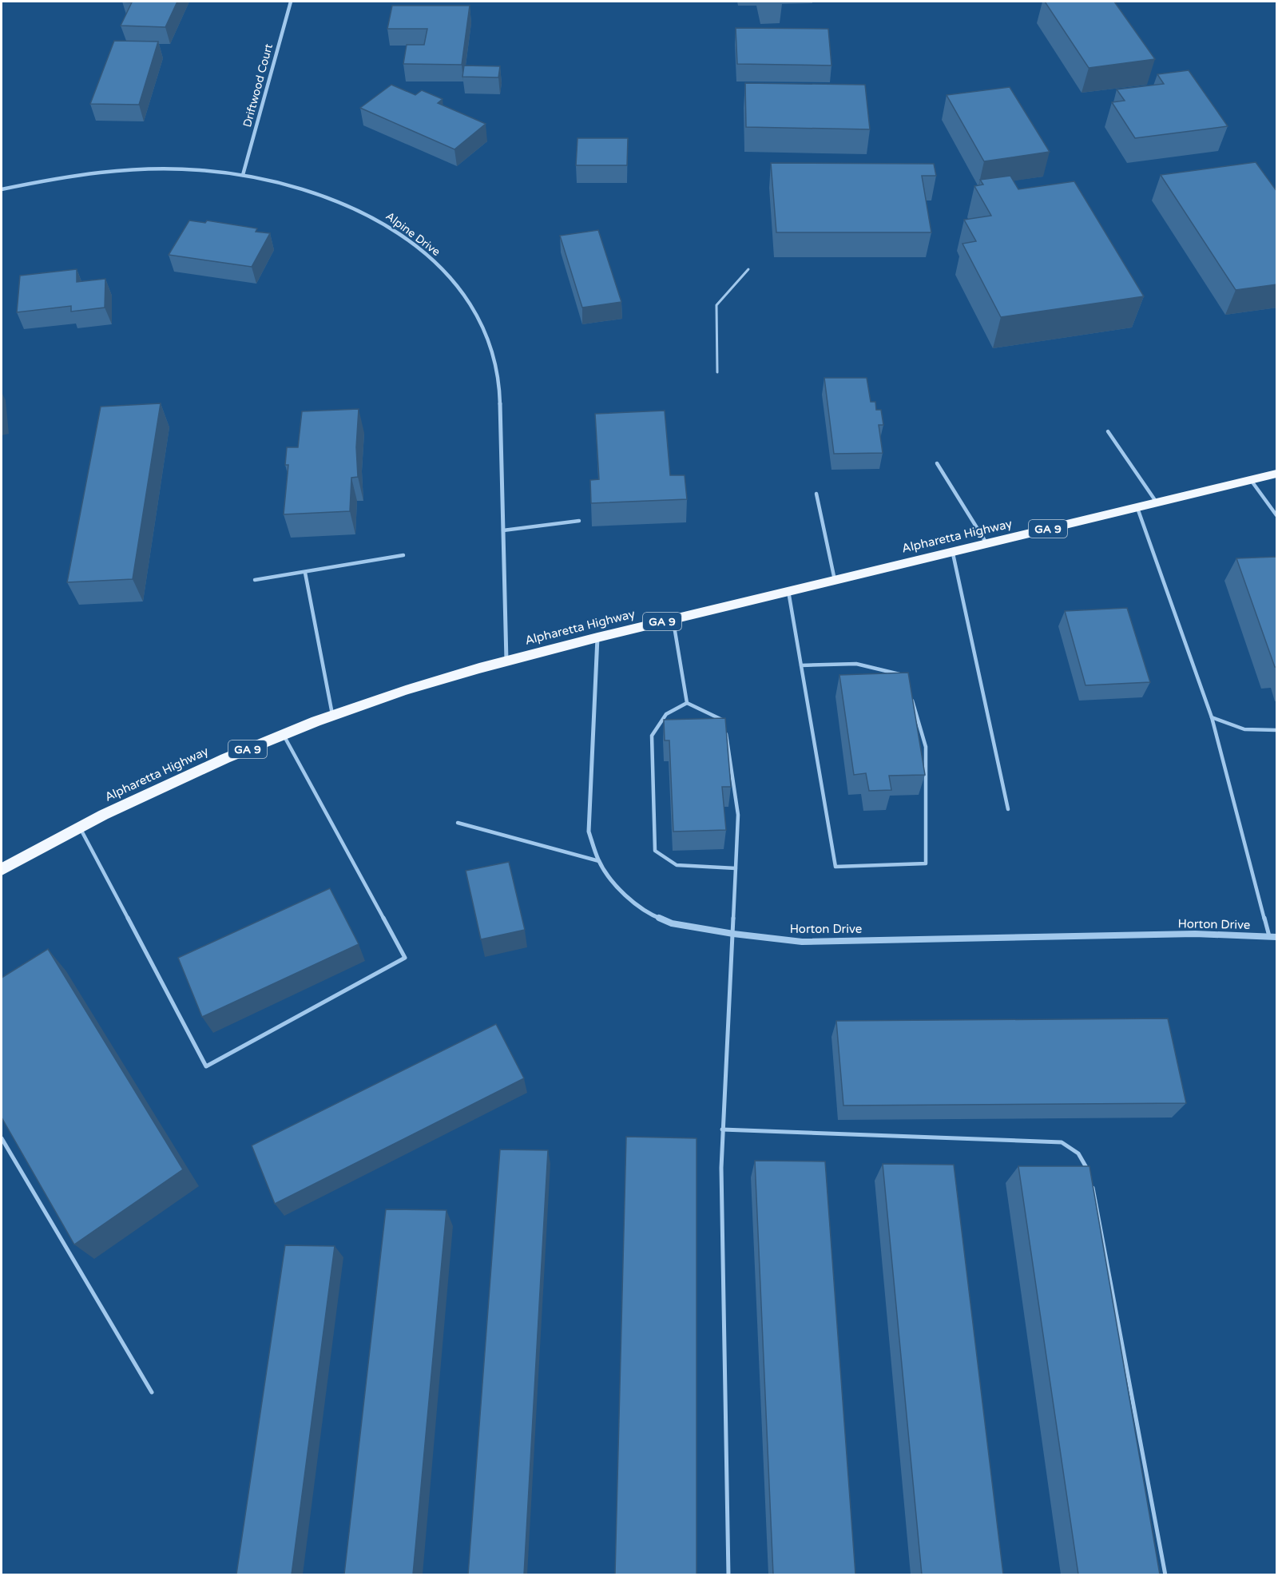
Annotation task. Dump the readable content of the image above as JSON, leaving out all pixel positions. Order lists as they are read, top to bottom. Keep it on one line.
{"streets":{"highway":["GA 9","Alpharetta Highway"],"street":["Driftwood Court","Alpine Drive","Horton Drive"]},"crossings":[["Driftwood Court","Alpine Drive"],["Alpine Drive","Alpharetta Highway"],["Alpharetta Highway","Horton Drive"]]}
